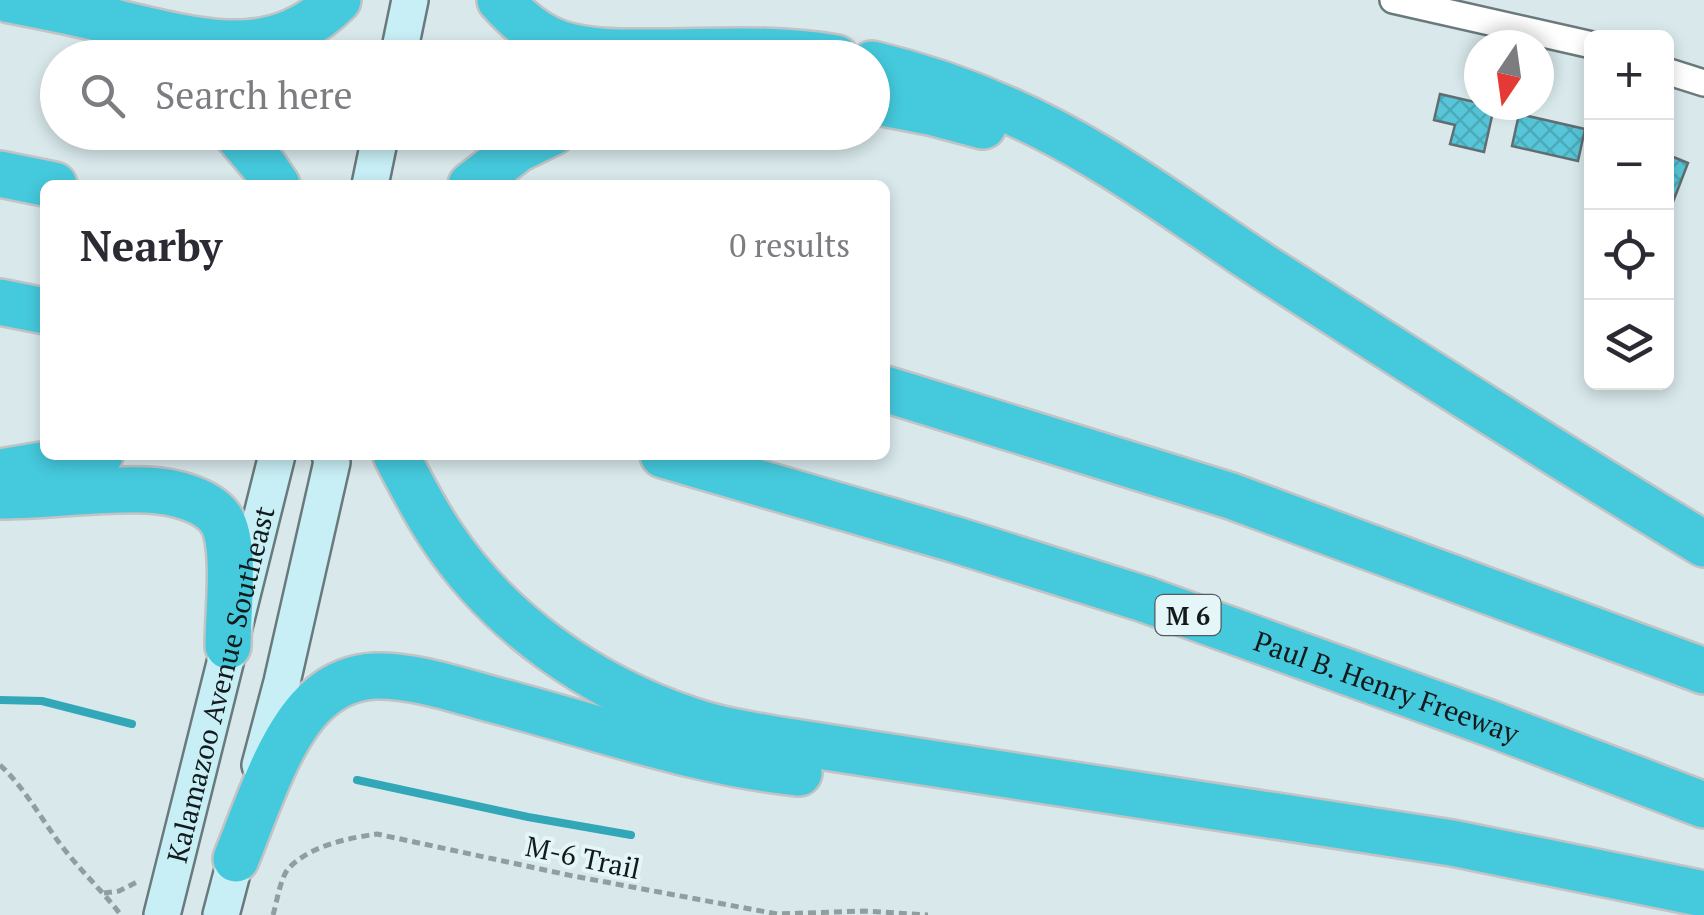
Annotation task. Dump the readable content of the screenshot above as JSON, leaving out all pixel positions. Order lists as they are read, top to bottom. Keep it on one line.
{"streets":{"highway":["M 6","Paul B. Henry Freeway"],"main road":["Kalamazoo Avenue Southeast"],"path":["M-6 Trail"]},"north":"bottom","page":{"map_buttons":["+","−"],"search":"Search here","heading":["Nearby","0 results"]}}
